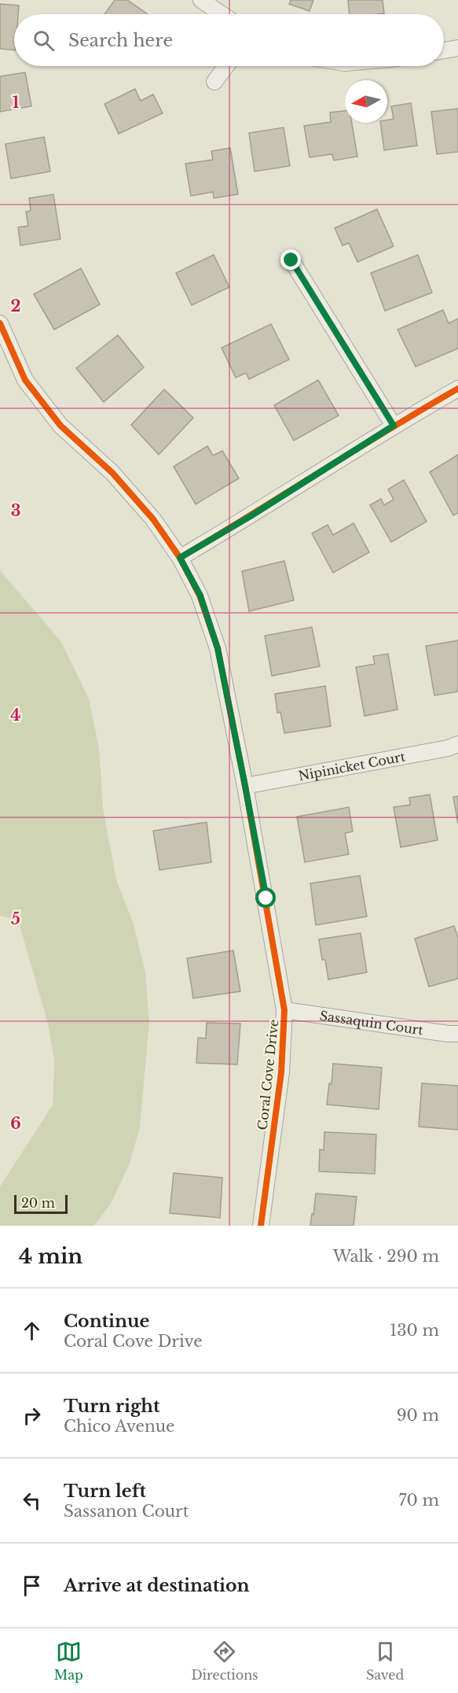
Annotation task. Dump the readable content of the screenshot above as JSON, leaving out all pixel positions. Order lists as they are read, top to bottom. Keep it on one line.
{"streets":{"street":["Nipinicket Court","Sassaquin Court","Coral Cove Drive"]},"crossings":[["Nipinicket Court","Coral Cove Drive"],["Sassaquin Court","Coral Cove Drive"]],"scale_bar":"20 m","north":"left","page":{"search":"Search here","scale":"20 m","heading":["4 min","Walk · 290 m"],"list":[["Continue","Coral Cove Drive","130 m"],["Turn right","Chico Avenue","90 m"],["Turn left","Sassanon Court","70 m"],"Arrive at destination"],"nav":["Map","Directions","Saved"]},"grid":{"rows":["1","2","3","4","5","6"]}}
